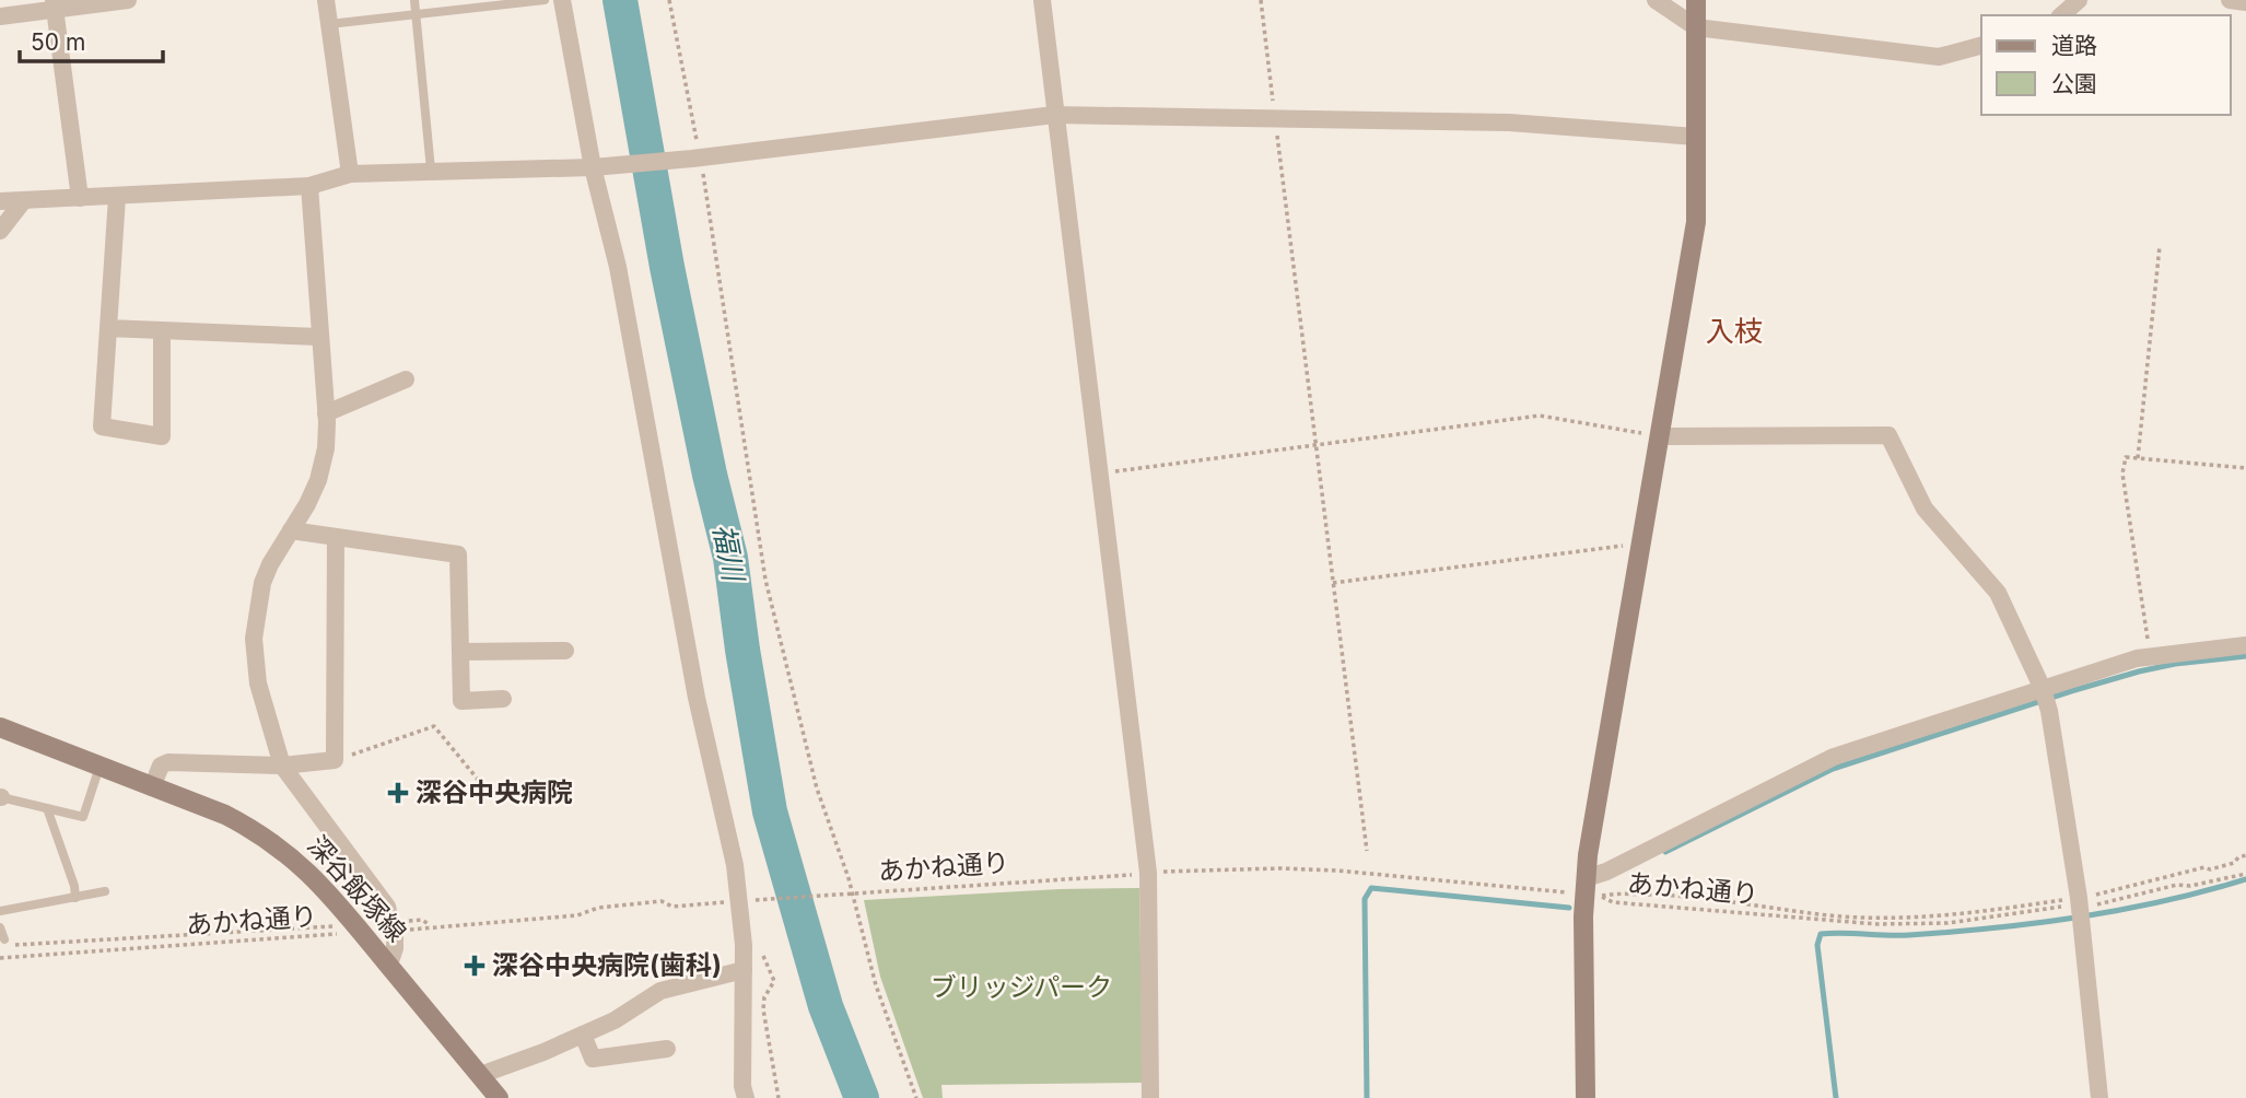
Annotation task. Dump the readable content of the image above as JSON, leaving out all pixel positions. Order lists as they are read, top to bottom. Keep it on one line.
{"streets":{"street":["深谷飯塚線"],"path":["あかね通り"]},"crossings":[["あかね通り","深谷飯塚線"]],"districts":["入枝"],"water":["福川"],"parks":["ブリッジパーク"],"places":{"health":["深谷中央病院","深谷中央病院(歯科)"]},"legend":["道路","公園"],"scale_bar":"50 m"}
